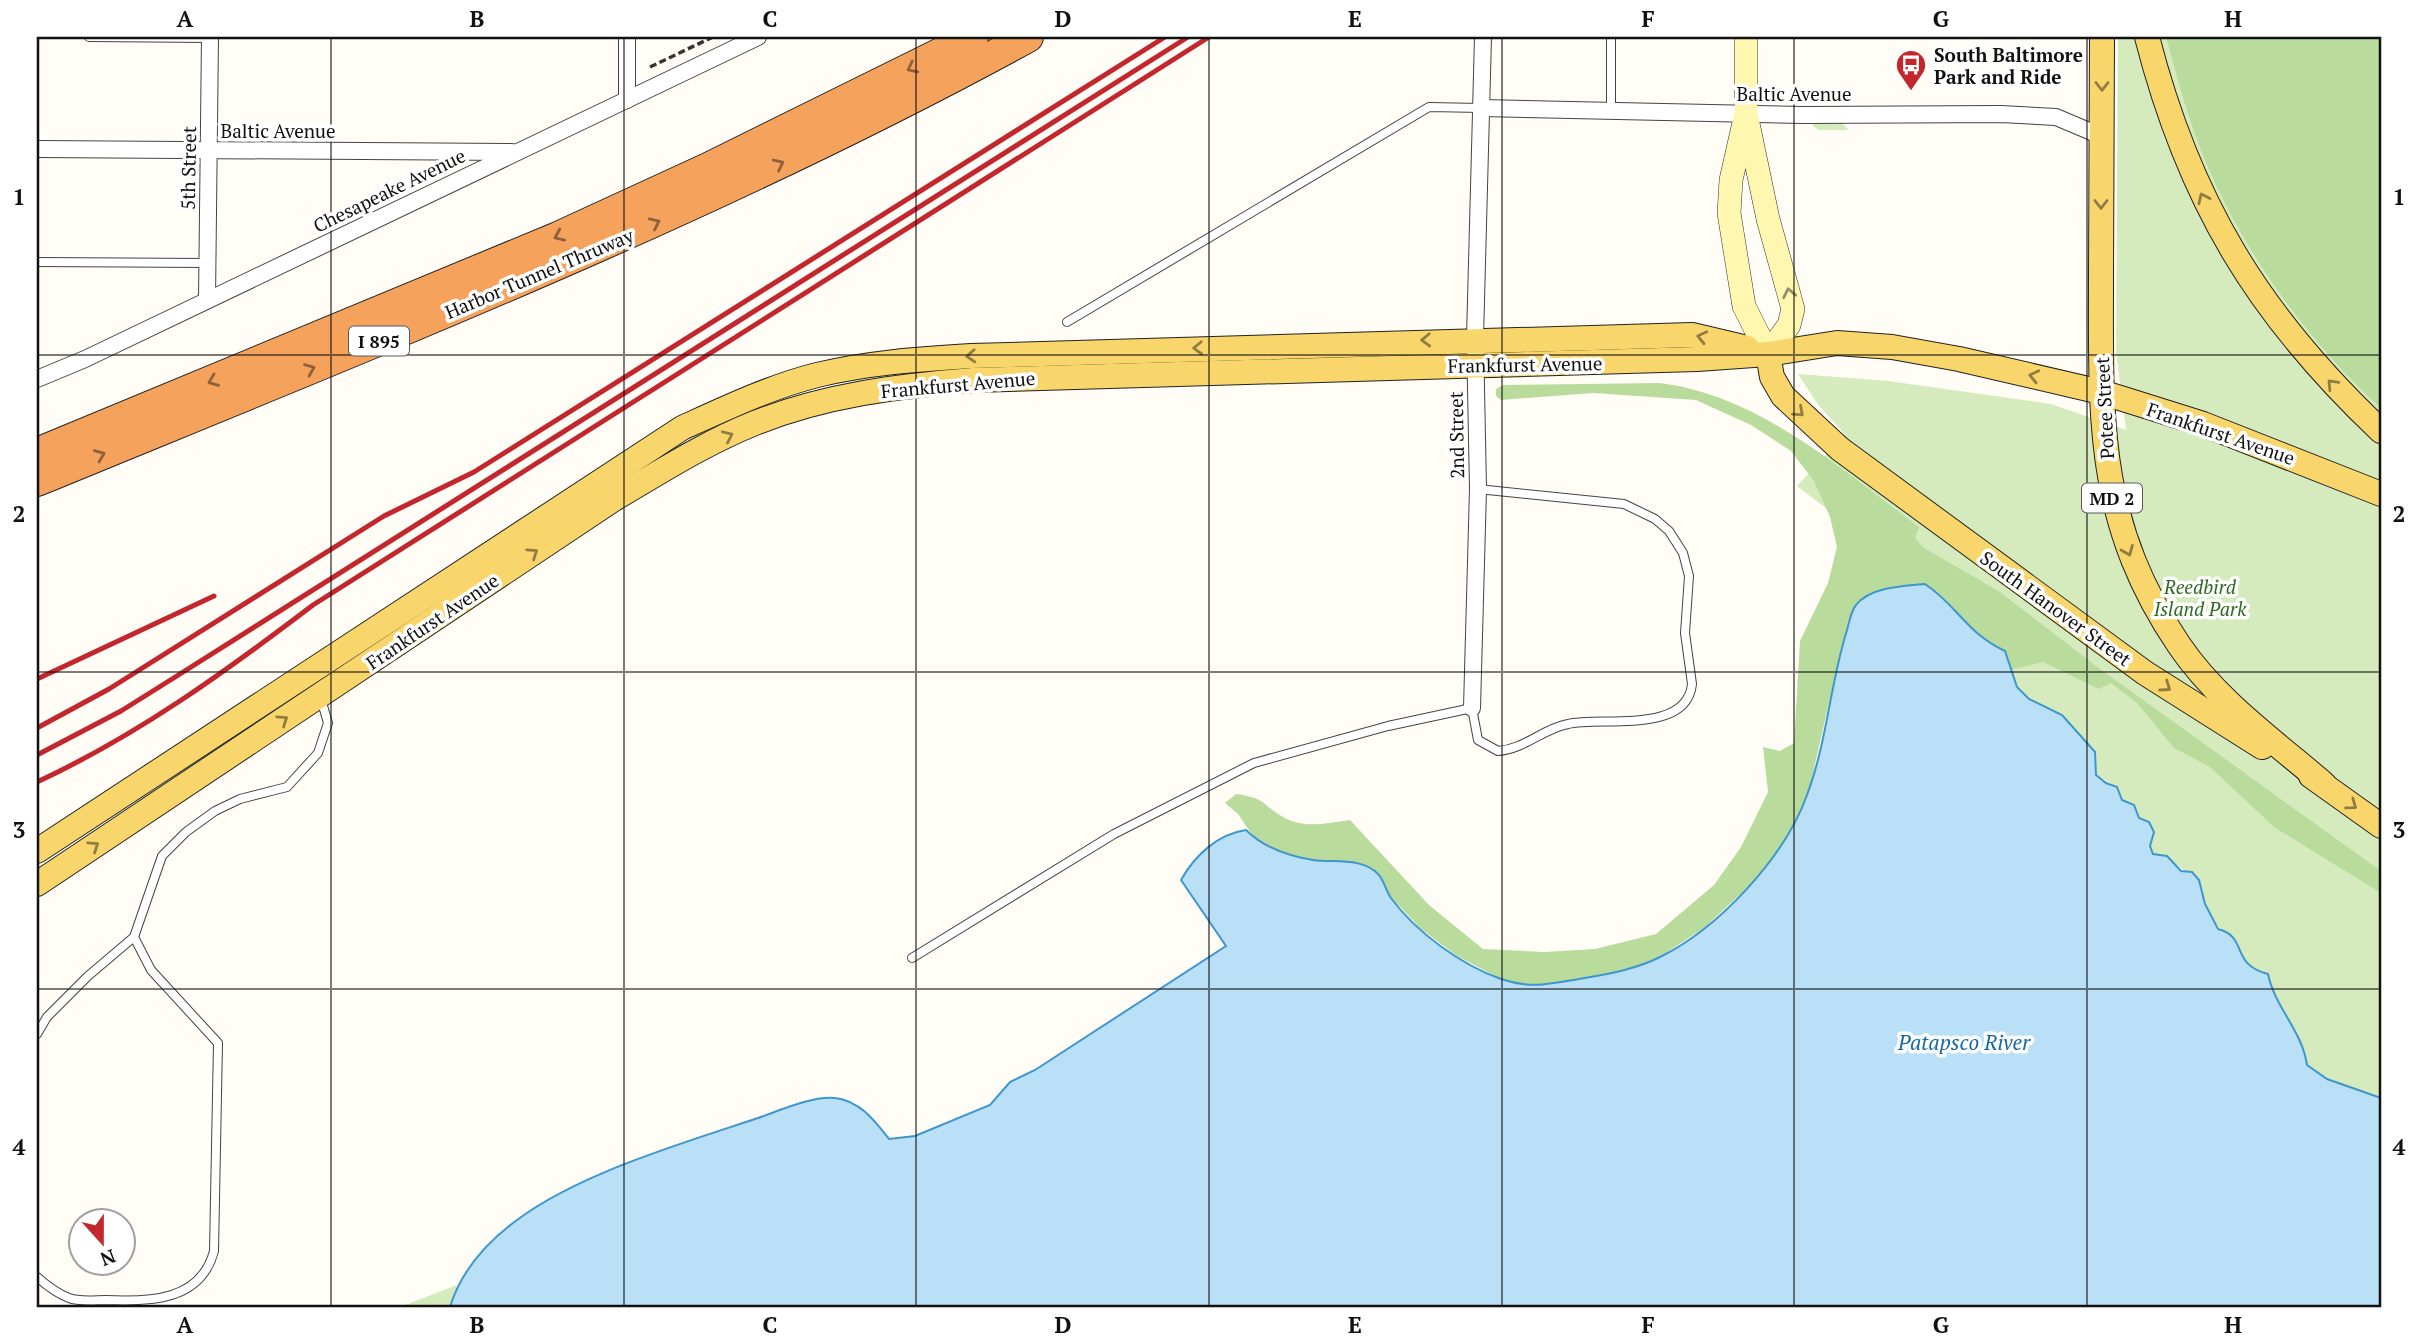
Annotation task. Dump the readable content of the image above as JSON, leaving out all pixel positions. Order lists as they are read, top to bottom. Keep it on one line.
{"streets":{"highway":["Harbor Tunnel Thruway","I 895"],"main road":["Frankfurst Avenue","Potee Street","MD 2","South Hanover Street"],"street":["Baltic Avenue","5th Street","Chesapeake Avenue","2nd Street"]},"crossings":[["Baltic Avenue","5th Street"],["Baltic Avenue","Chesapeake Avenue"],["Baltic Avenue","Potee Street"],["Baltic Avenue","2nd Street"],["Baltic Avenue","South Hanover Street"],["5th Street","Chesapeake Avenue"],["Frankfurst Avenue","Potee Street"],["Frankfurst Avenue","2nd Street"],["Frankfurst Avenue","South Hanover Street"],["Potee Street","South Hanover Street"]],"water":["Patapsco River"],"parks":["Reedbird Island Park"],"places":{"bus stop":["South Baltimore Park and Ride"]},"north":"bottom","grid":{"columns":["A","B","C","D","E","F","G","H"],"rows":["1","2","3","4"]}}
